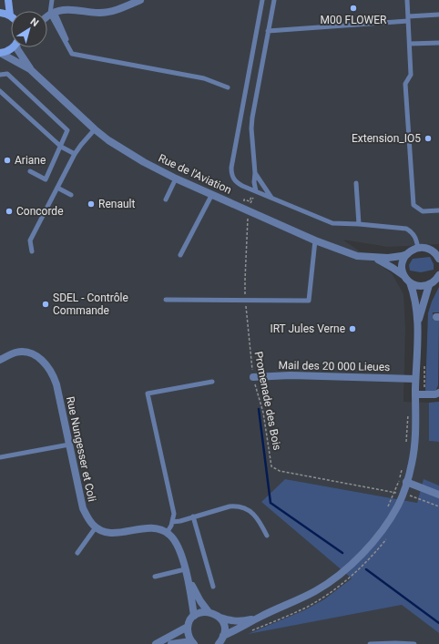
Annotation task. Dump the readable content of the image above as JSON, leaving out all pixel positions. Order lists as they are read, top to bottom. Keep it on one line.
{"streets":{"street":["Rue de l'Aviation","Mail des 20 000 Lieues","Rue Nungesser et Coli"],"path":["Promenade des Bois"]},"crossings":[["Rue de l'Aviation","Promenade des Bois"],["Mail des 20 000 Lieues","Promenade des Bois"]],"places":["M00 FLOWER","Extension_IO5","Ariane","Renault","Concorde","SDEL - Contrôle Commande","IRT Jules Verne"],"north":"top right"}
